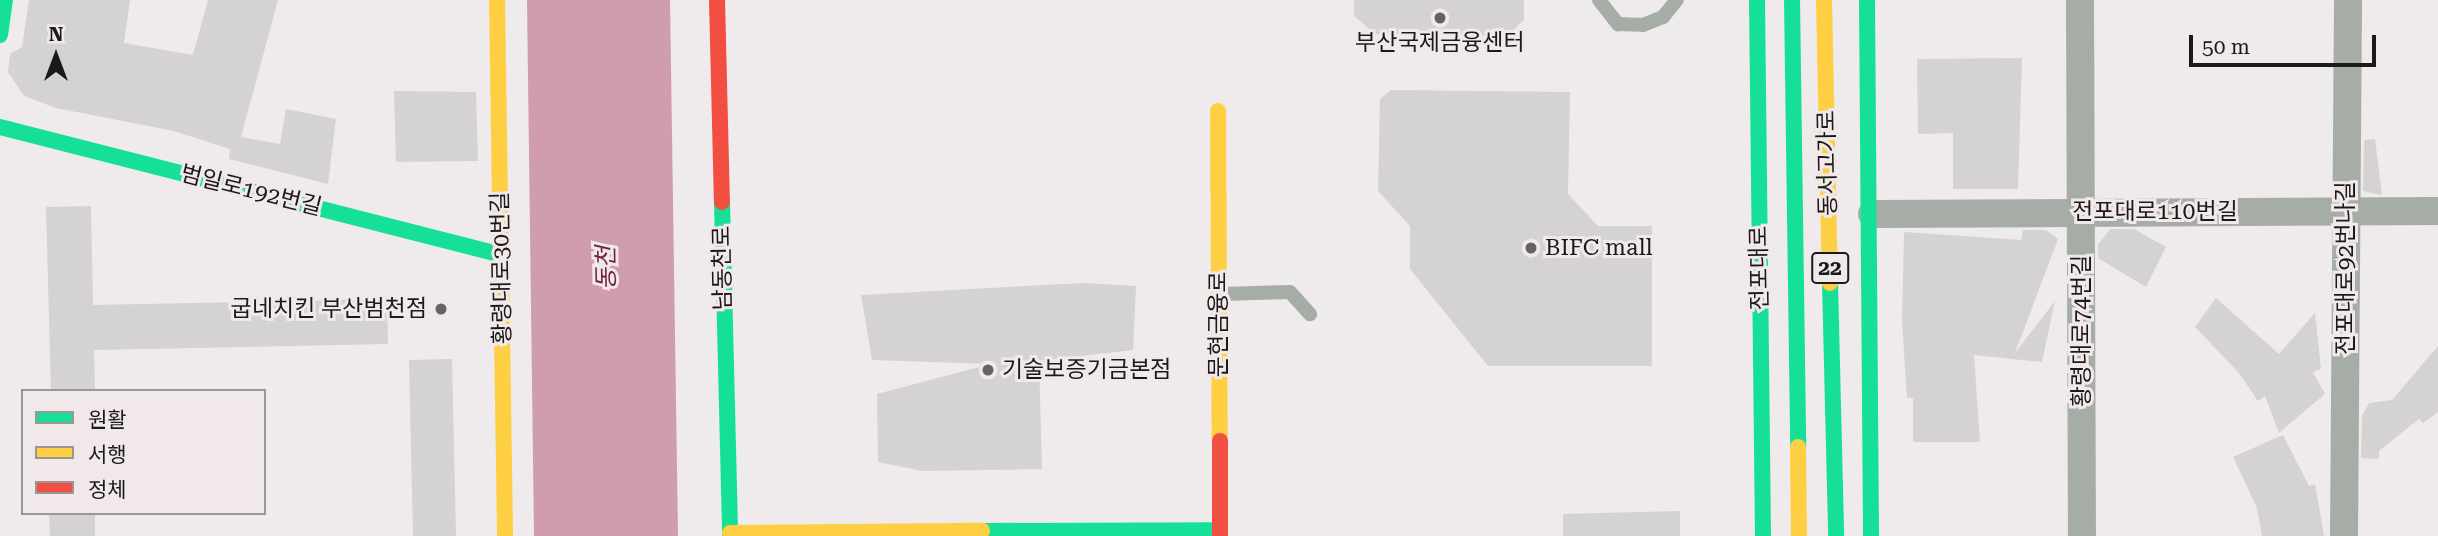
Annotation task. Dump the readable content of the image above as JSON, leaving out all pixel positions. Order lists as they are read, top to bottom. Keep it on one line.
{"streets":{"main road":["동서고가로","범일로192번길","황령대로30번길","남동천로","전포대로","22","문현금융로"],"street":["전포대로110번길","전포대로92번나길","황령대로74번길"]},"crossings":[["범일로192번길","황령대로30번길"],["전포대로110번길","전포대로92번나길"],["전포대로110번길","황령대로74번길"]],"water":["동천"],"places":["부산국제금융센터","BIFC mall","굽네치킨 부산범천점","기술보증기금본점"],"legend":["원활","서행","정체"],"scale_bar":"50 m","north":"top"}
